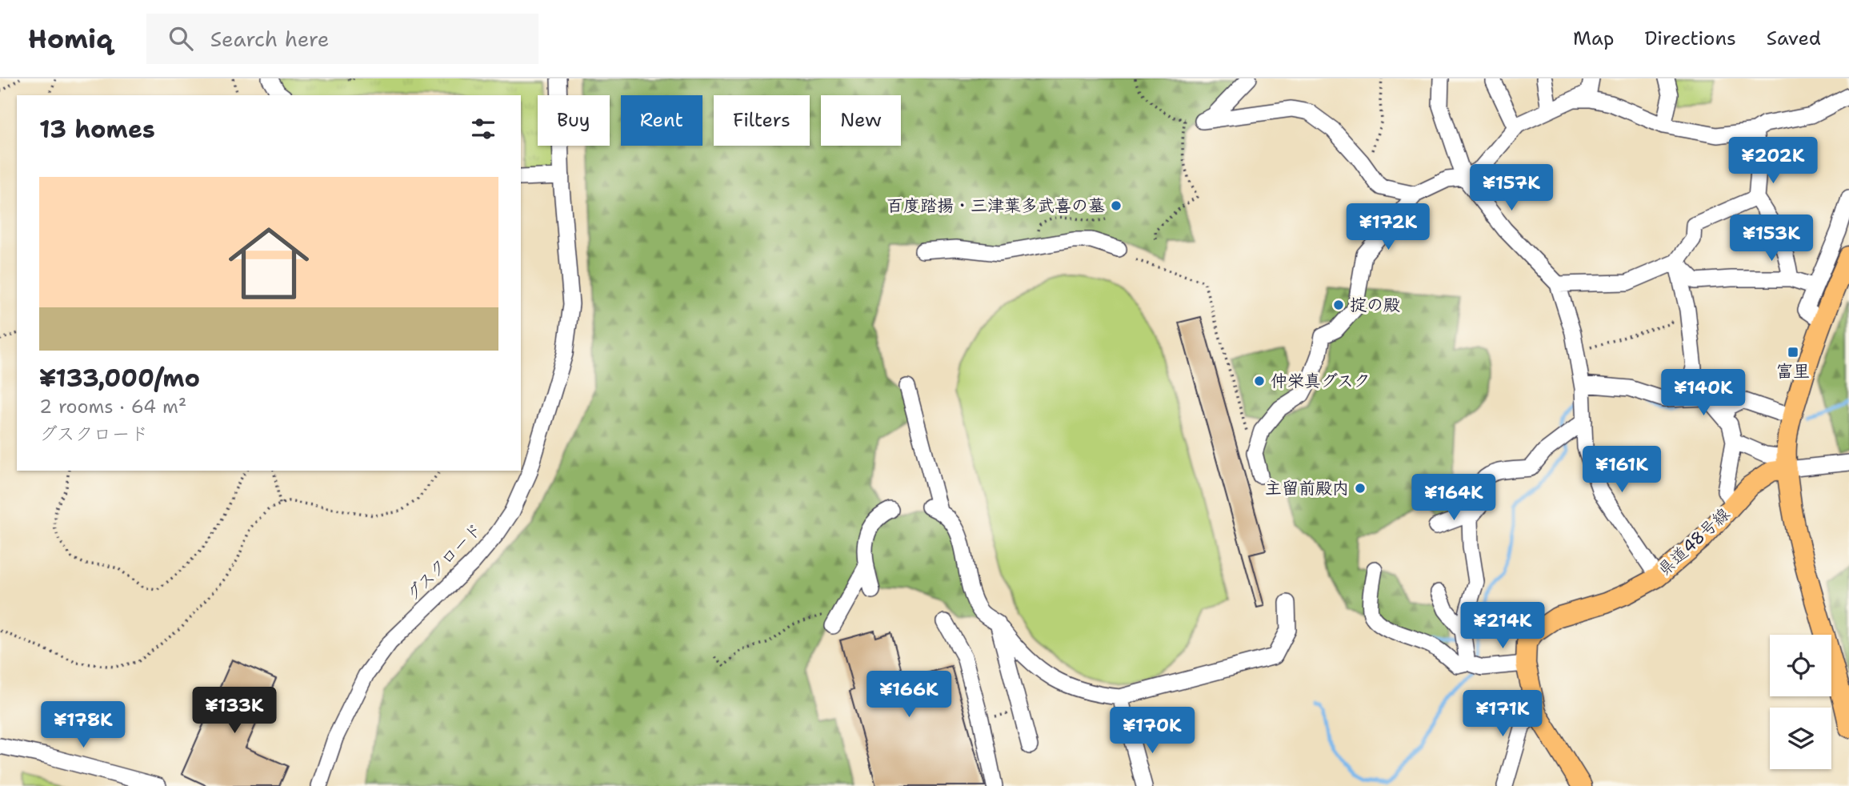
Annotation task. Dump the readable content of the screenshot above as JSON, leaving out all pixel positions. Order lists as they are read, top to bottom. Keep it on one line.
{"streets":{"main road":["県道48号線"],"street":["グスクロード"]},"places":{"other":["百度踏揚・三津葉多武喜の墓","掟の殿","仲栄真グスク","主留前殿内"],"transit":["富里"]},"page":{"header":"Homiq","search":"Search here","nav":["Map","Directions","Saved"],"chip":["Buy","Rent","Filters","New"],"heading":"13 homes","price":["¥202K","¥157K","¥172K","¥153K","¥140K","¥161K","¥164K","¥214K","¥166K","¥133K","¥171K","¥178K","¥170K"],"list":[{"name":"¥133,000/mo","note":"2 rooms · 64 m² · グスクロード"}]}}
